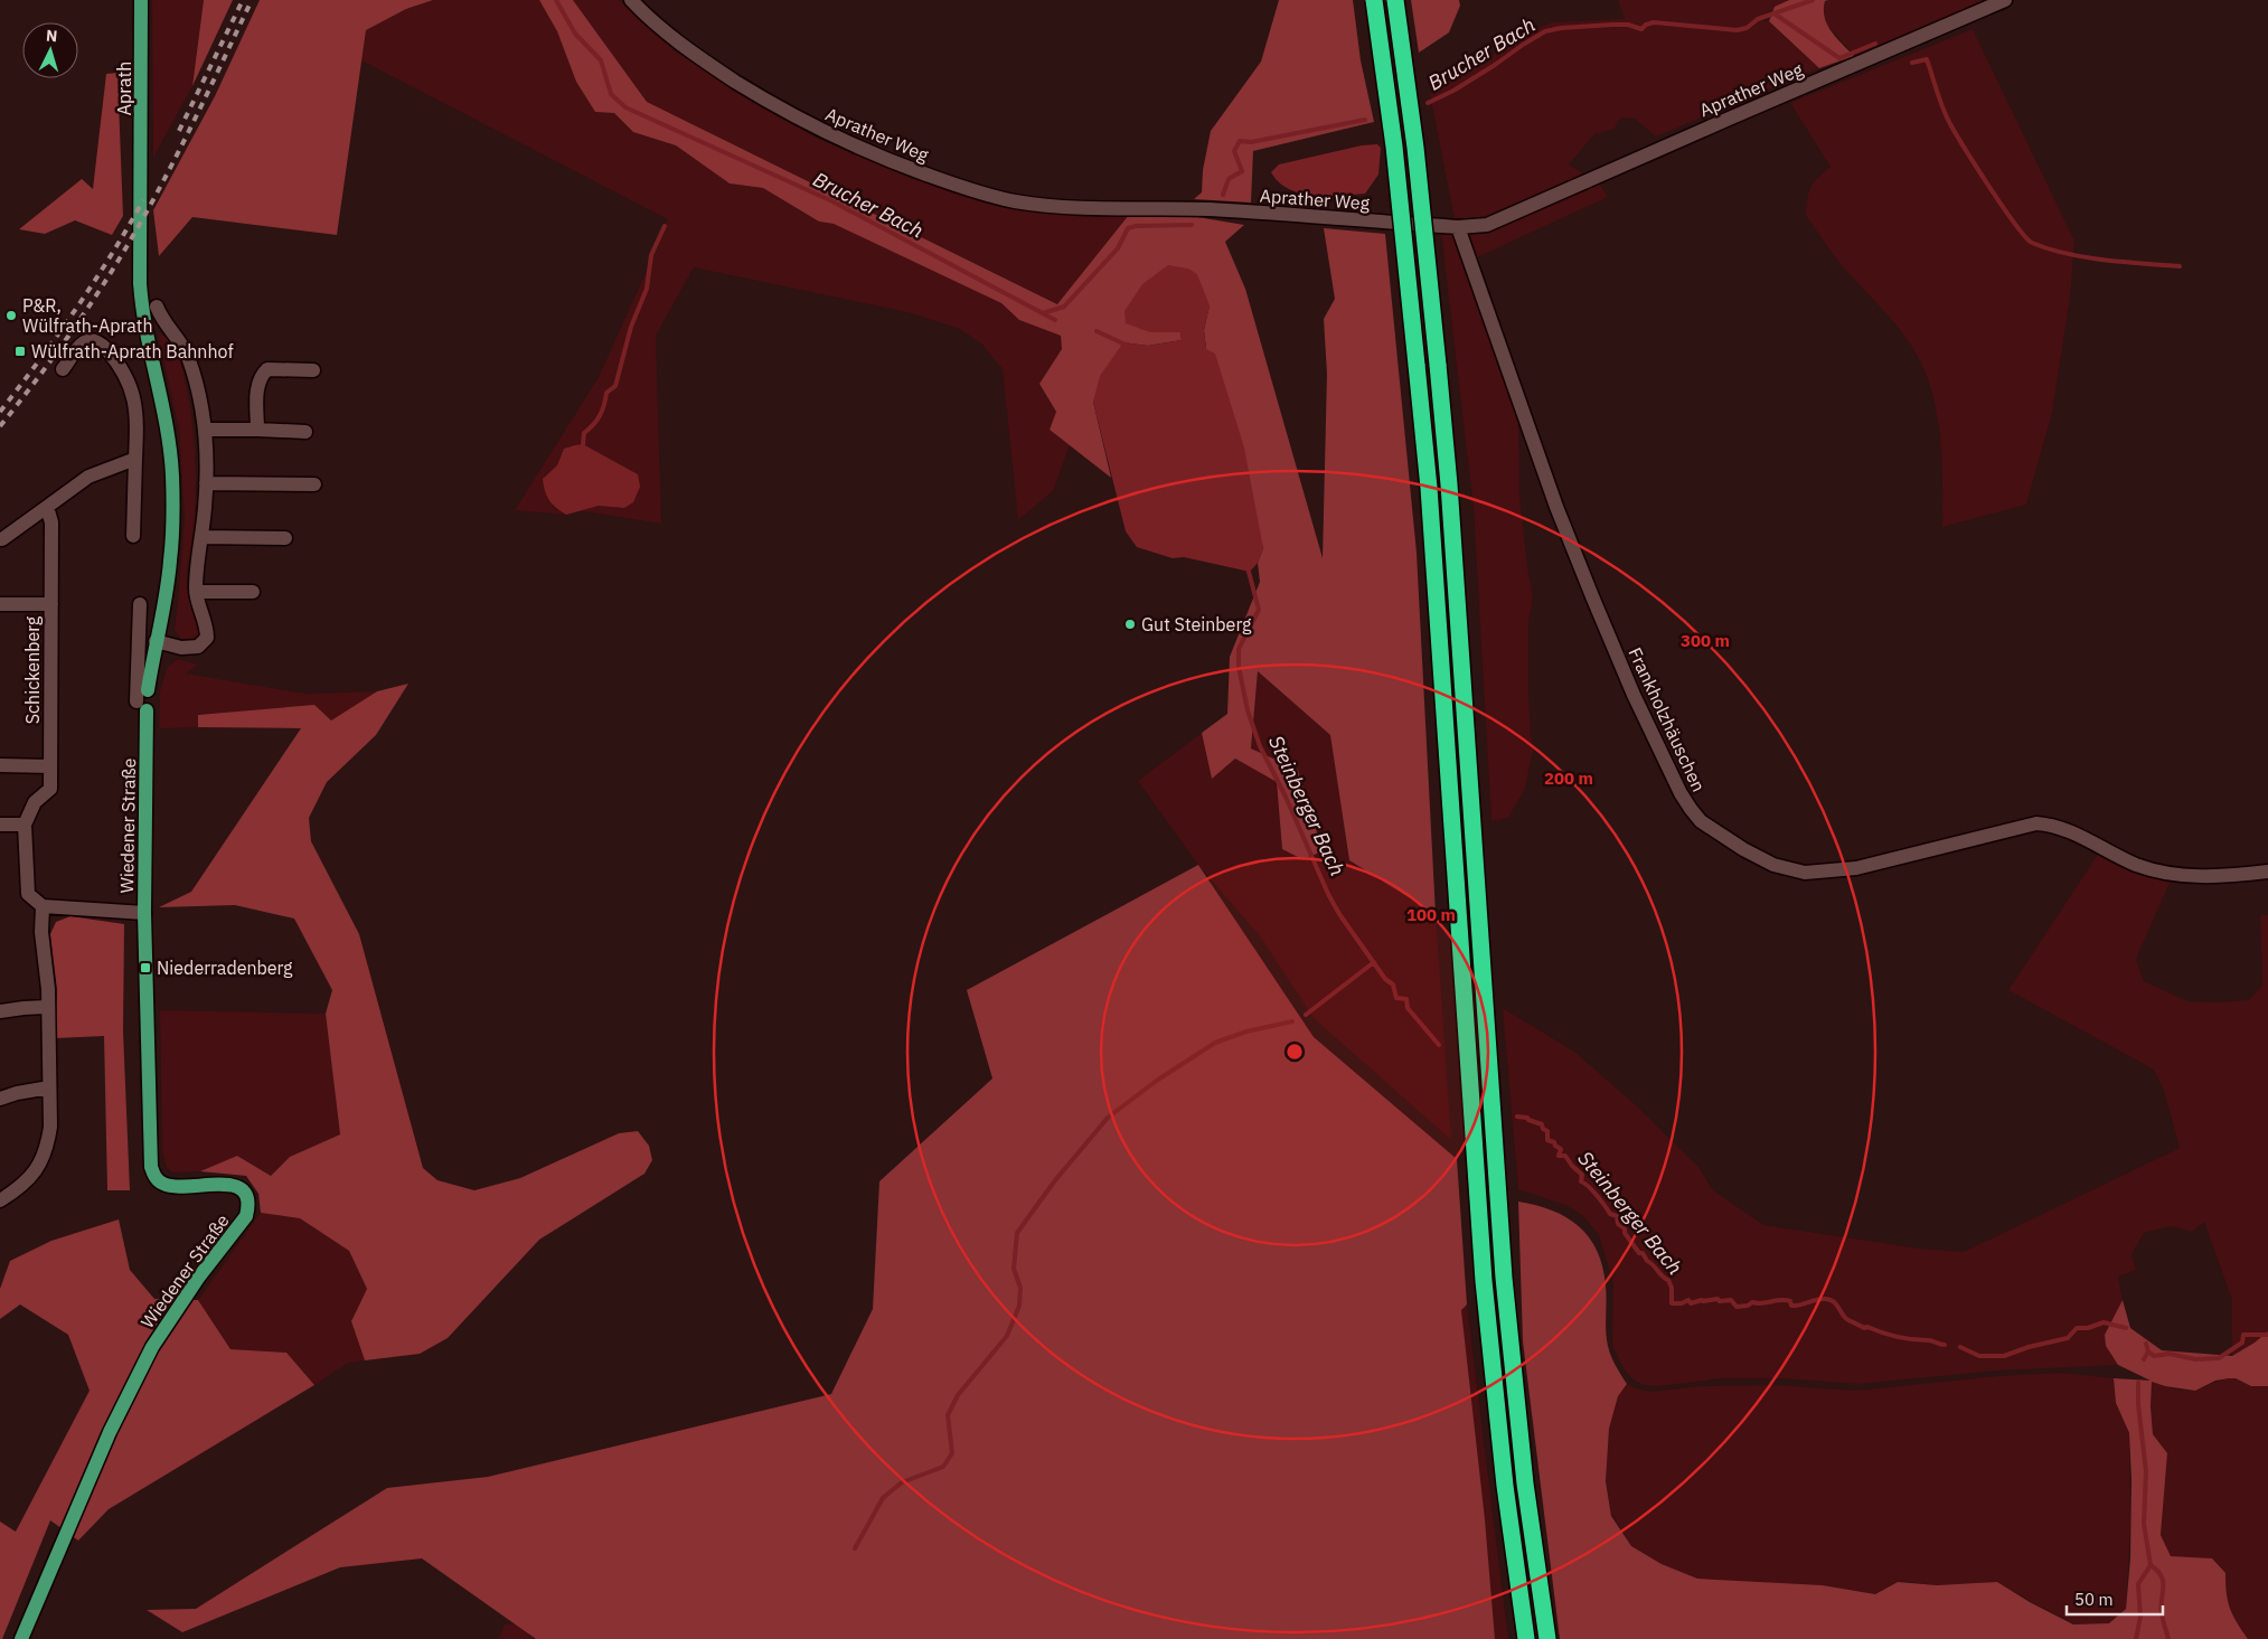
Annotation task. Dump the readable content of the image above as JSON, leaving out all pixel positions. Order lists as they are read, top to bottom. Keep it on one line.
{"streets":{"main road":["Aprath","Wiedener Straße"],"street":["Aprather Weg","Schickenberg","Frankholzhäuschen"]},"crossings":[["Aprather Weg","Frankholzhäuschen"]],"water":["Brucher Bach","Steinberger Bach"],"places":{"other":["P&R, Wülfrath-Aprath","Gut Steinberg"],"transit":["Wülfrath-Aprath Bahnhof","Niederradenberg"]},"scale_bar":"50 m","north":"top","rings":["300 m","200 m","100 m"]}
